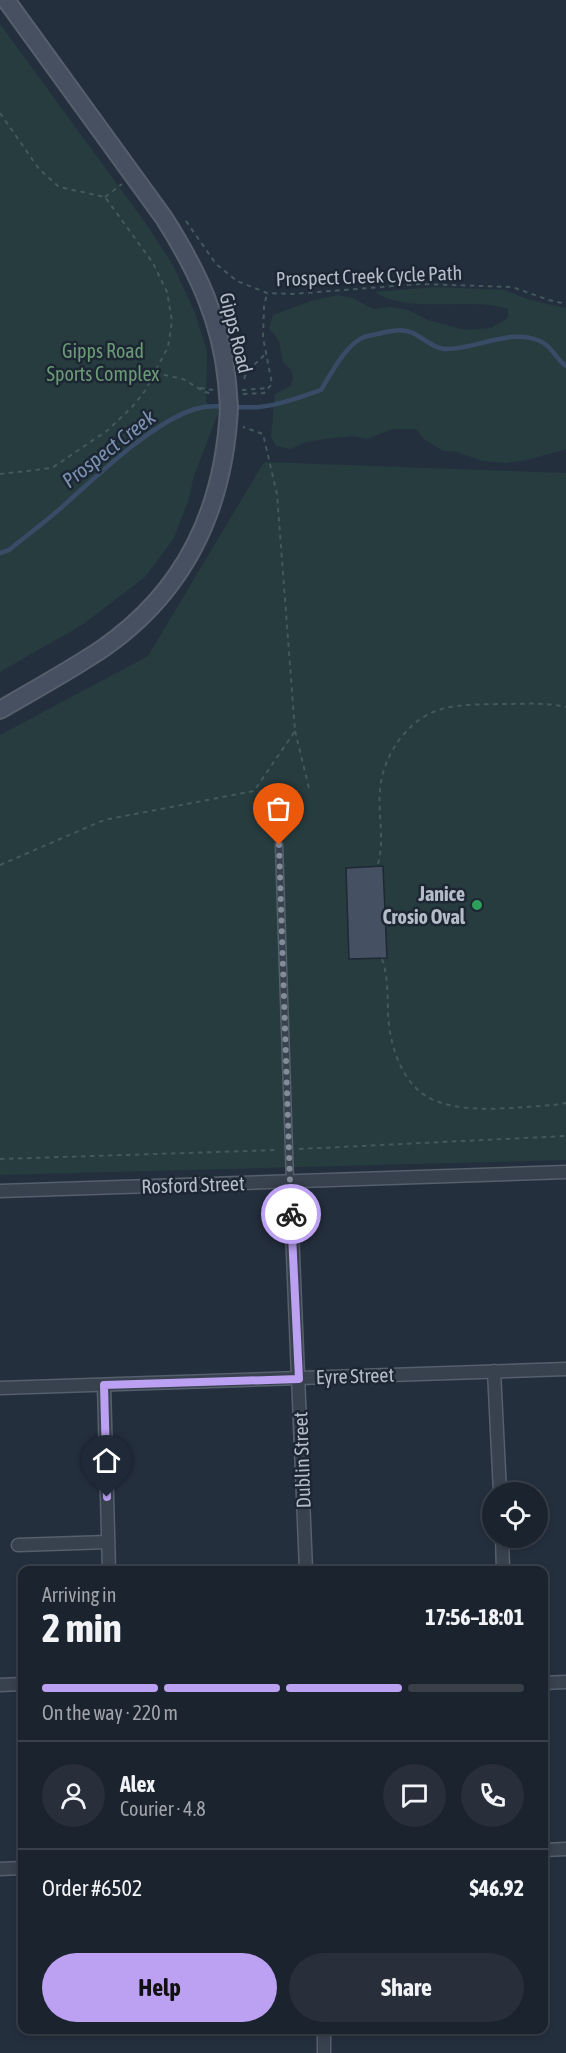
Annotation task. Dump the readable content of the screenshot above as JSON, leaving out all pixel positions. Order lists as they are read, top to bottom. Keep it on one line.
{"streets":{"main road":["Gipps Road"],"street":["Rosford Street","Eyre Street","Dublin Street"],"path":["Prospect Creek Cycle Path"]},"crossings":[["Rosford Street","Dublin Street"],["Eyre Street","Dublin Street"]],"water":["Prospect Creek"],"parks":["Gipps Road Sports Complex"],"places":["Janice Crosio Oval"],"page":{"heading":["2 min","Arriving in","17:56–18:01"],"panel":["Alex","Courier · 4.8","Order #6502","$46.92"],"bar":"On the way · 220 m","buttons":["Help","Share"]}}
